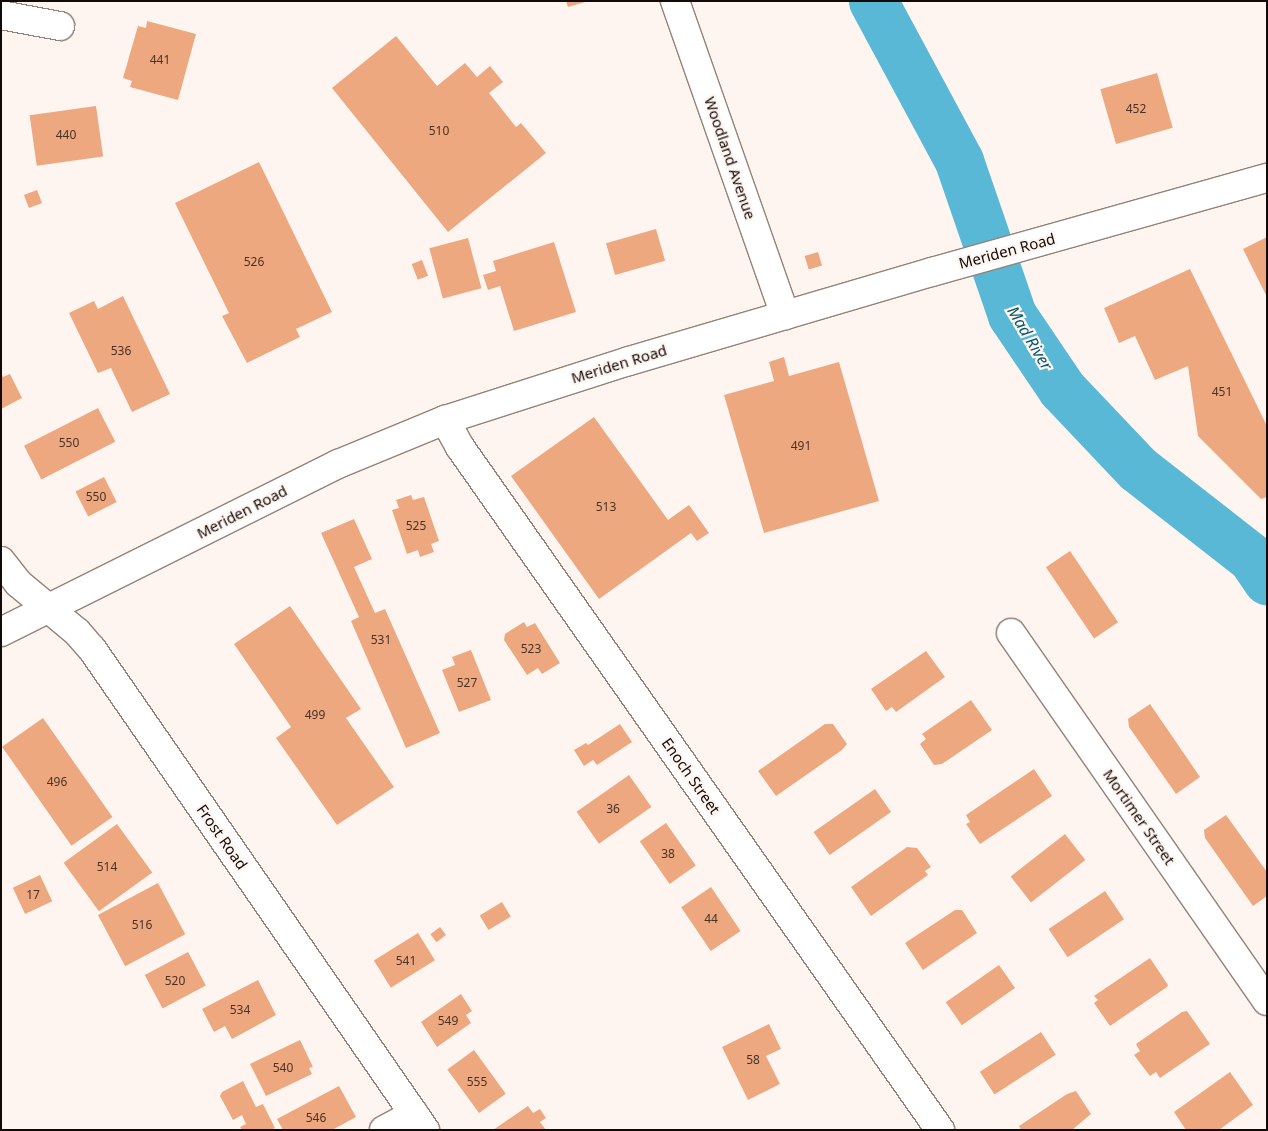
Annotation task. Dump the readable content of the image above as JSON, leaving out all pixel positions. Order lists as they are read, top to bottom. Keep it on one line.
{"streets":{"main road":["Woodland Avenue","Meriden Road","Enoch Street","Mortimer Street","Frost Road"]},"crossings":[["Woodland Avenue","Meriden Road"],["Meriden Road","Enoch Street"],["Meriden Road","Frost Road"]],"water":["Mad River"],"house_numbers":["441","452","510","440","526","536","451","550","491","550","513","525","531","523","527","499","496","36","38","514","17","44","516","541","520","534","549","58","540","555","546"]}
